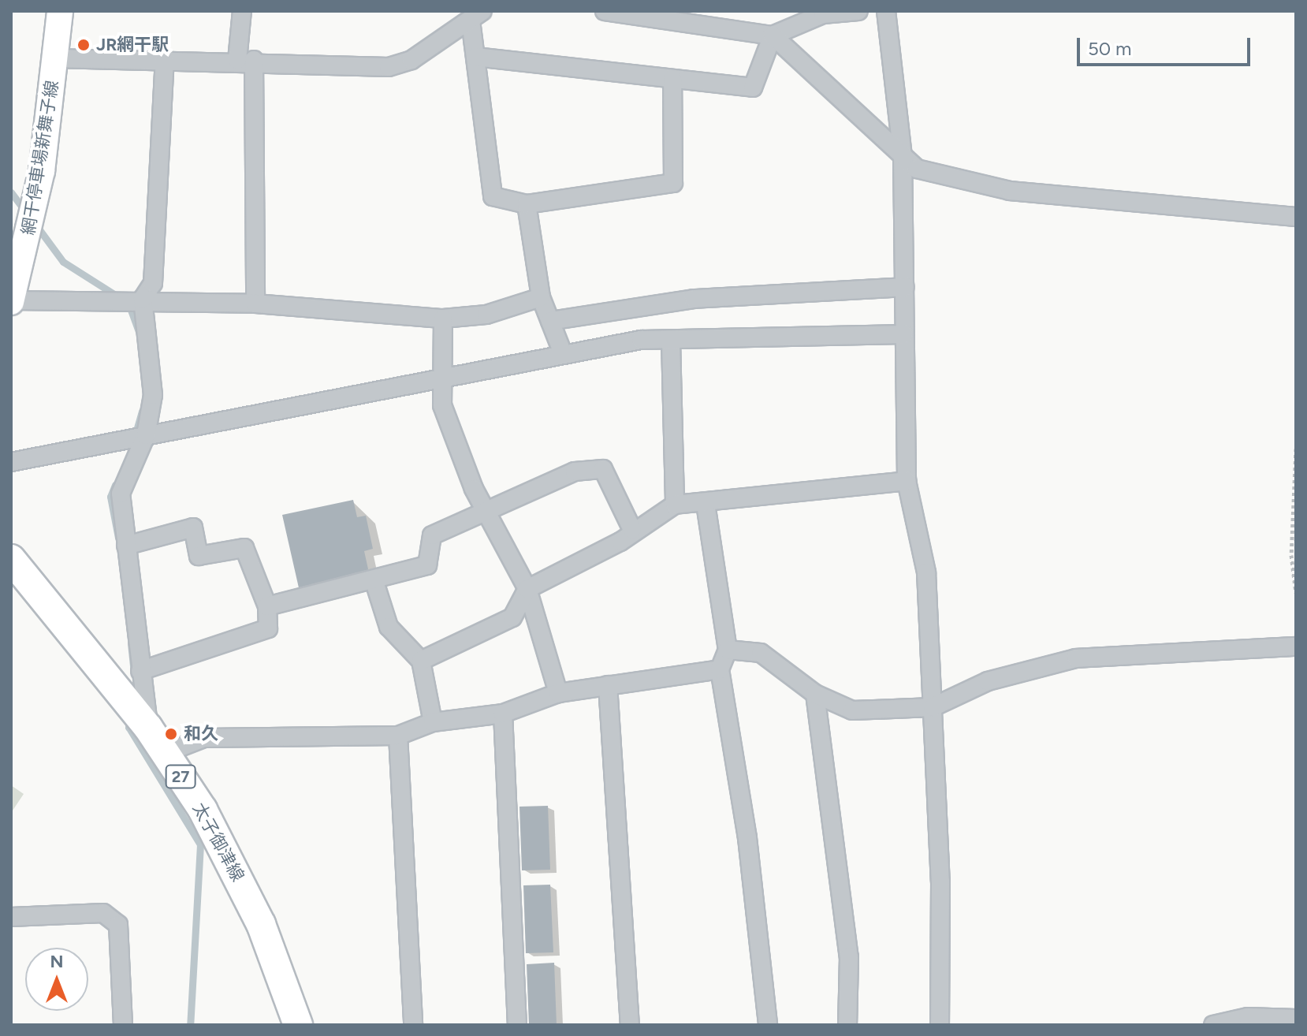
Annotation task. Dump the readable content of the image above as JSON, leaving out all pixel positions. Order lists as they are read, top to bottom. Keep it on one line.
{"streets":{"main road":["網干停車場新舞子線","27","太子御津線"]},"places":["JR網干駅","和久"],"scale_bar":"50 m","north":"top"}
